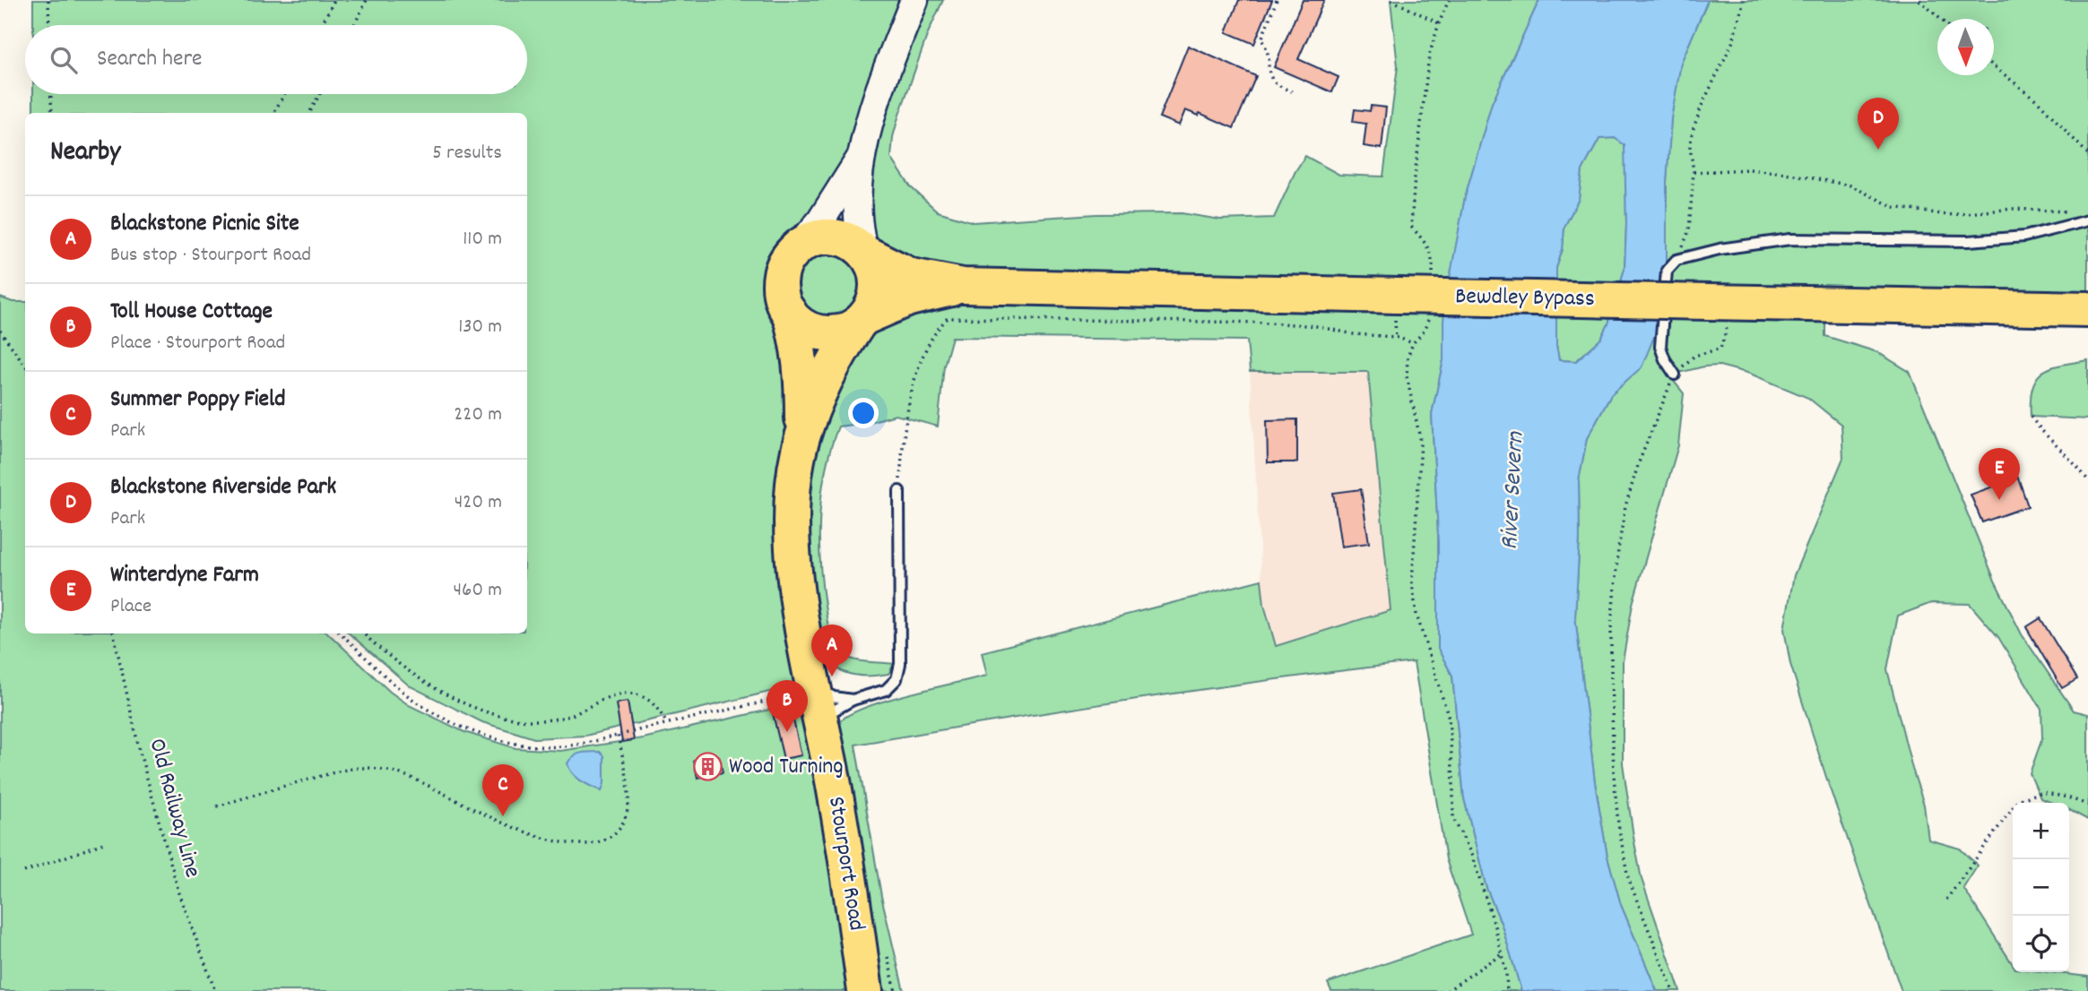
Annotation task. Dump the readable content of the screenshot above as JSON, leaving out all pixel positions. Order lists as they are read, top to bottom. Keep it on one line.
{"streets":{"highway":["Bewdley Bypass","Stourport Road"],"path":["Old Railway Line"]},"crossings":[["Bewdley Bypass","Stourport Road"]],"water":["River Severn"],"places":{"building":["Wood Turning"]},"north":"bottom","page":{"search":"Search here","pins":["D","E","A","B","C"],"heading":["Nearby","5 results"],"list":[{"mark":"A","name":"Blackstone Picnic Site","note":"Bus stop · Stourport Road","value":"110 m"},{"mark":"B","name":"Toll House Cottage","note":"Place · Stourport Road","value":"130 m"},{"mark":"C","name":"Summer Poppy Field","note":"Park","value":"220 m"},{"mark":"D","name":"Blackstone Riverside Park","note":"Park","value":"420 m"},{"mark":"E","name":"Winterdyne Farm","note":"Place","value":"460 m"}],"map_buttons":["+","−"]}}
